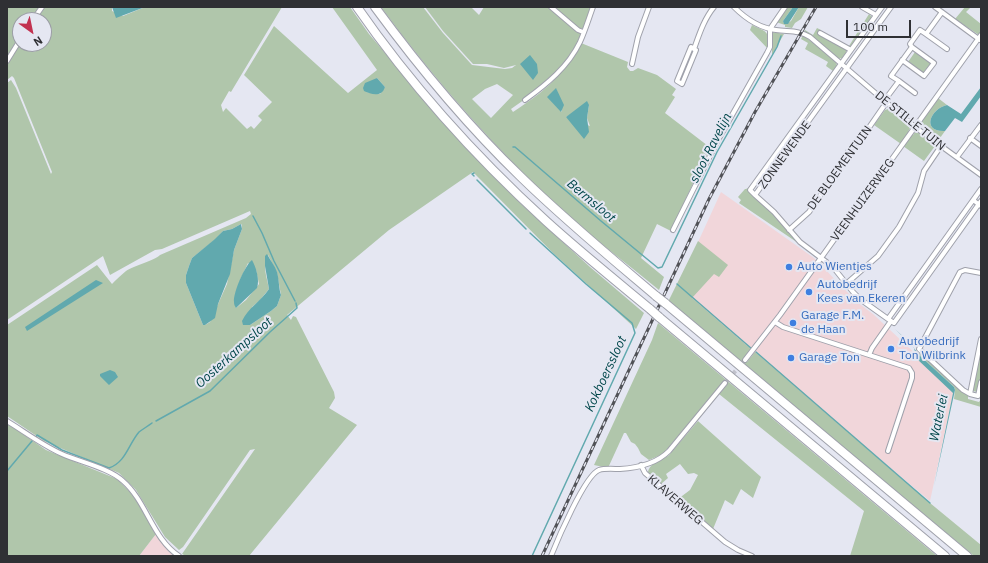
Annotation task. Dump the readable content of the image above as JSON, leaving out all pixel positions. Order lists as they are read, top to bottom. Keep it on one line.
{"streets":{"street":["DE STILLE TUIN","ZONNEWENDE","DE BLOEMENTUIN","VEENHUIZERWEG","KLAVERWEG"]},"crossings":[["DE STILLE TUIN","ZONNEWENDE"],["DE STILLE TUIN","DE BLOEMENTUIN"],["DE STILLE TUIN","VEENHUIZERWEG"]],"water":["sloot Ravelijn","Bermsloot","Oosterkampsloot","Kokboerssloot","Waterlei"],"places":["Auto Wientjes","Autobedrijf Kees van Ekeren","Garage F.M. de Haan","Autobedrijf Ton Wilbrink","Garage Ton"],"scale_bar":"100 m","north":"bottom right"}
